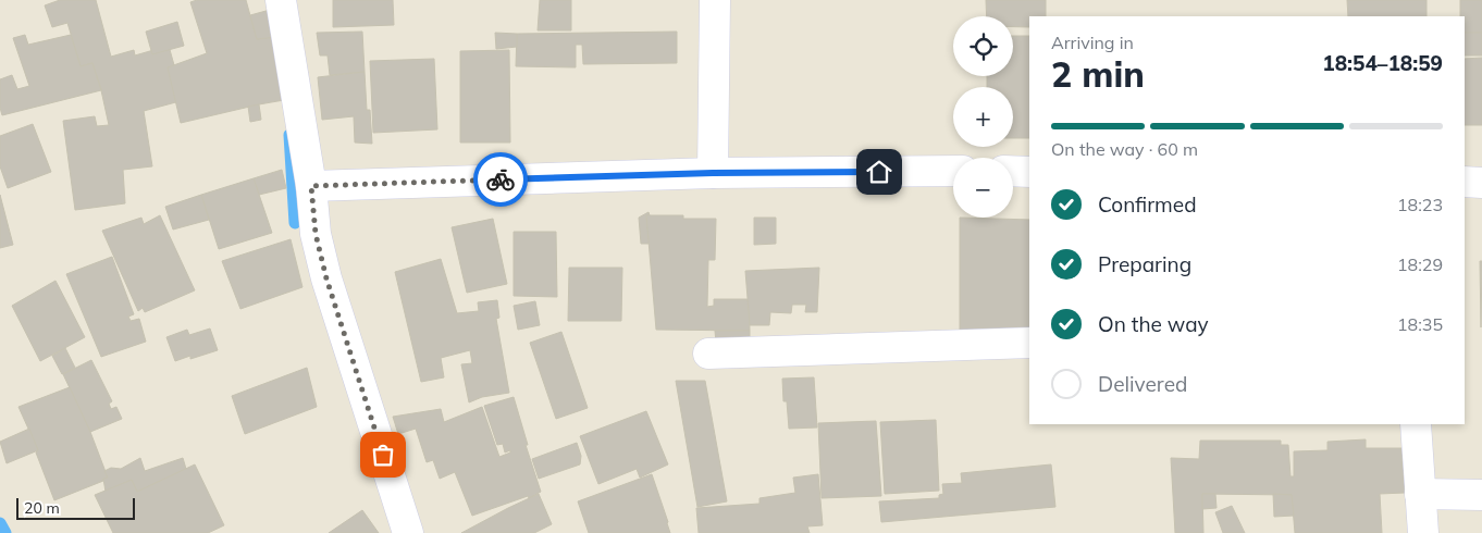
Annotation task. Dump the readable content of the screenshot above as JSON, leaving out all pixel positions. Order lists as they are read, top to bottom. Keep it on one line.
{"scale_bar":"20 m","page":{"map_buttons":["+","−"],"heading":["2 min","Arriving in","18:54–18:59"],"bar":"On the way · 60 m","list":[["Confirmed","18:23"],["Preparing","18:29"],["On the way","18:35"],"Delivered"],"scale":"20 m"}}
